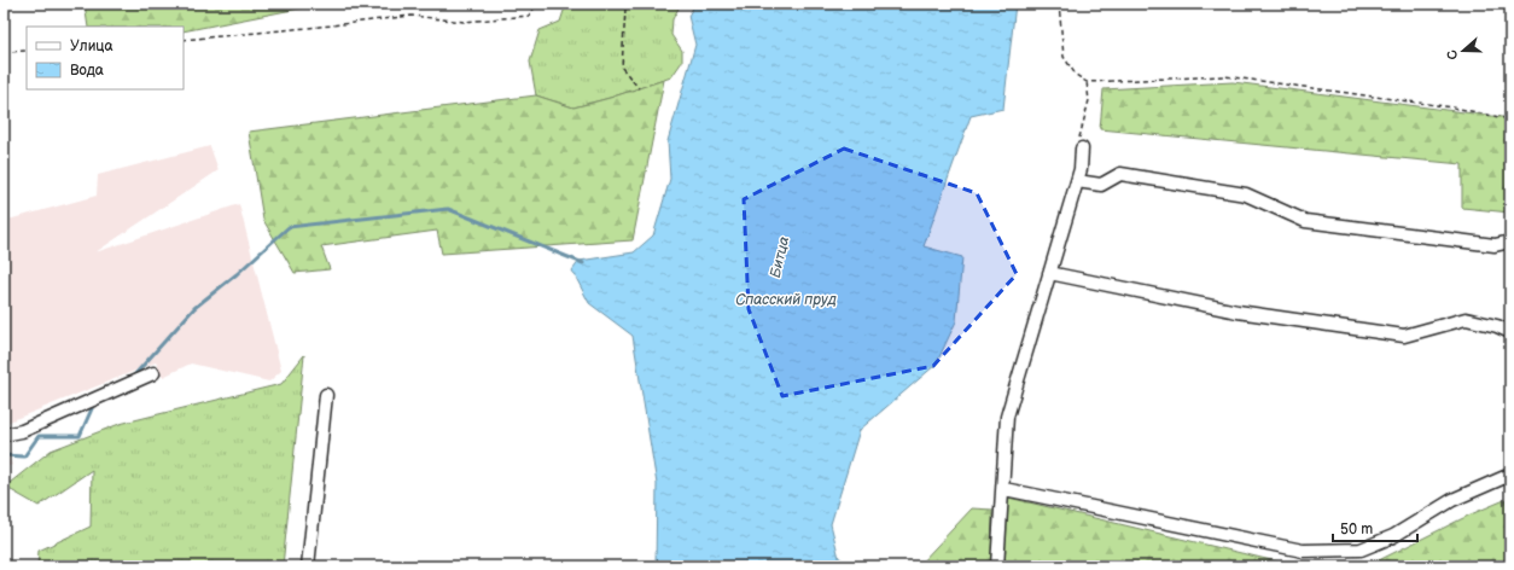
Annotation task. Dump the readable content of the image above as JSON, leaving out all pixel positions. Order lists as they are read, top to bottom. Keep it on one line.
{"water":["Битца","Спасский пруд"],"legend":["Улица","Вода"],"scale_bar":"50 m","north":"left"}
